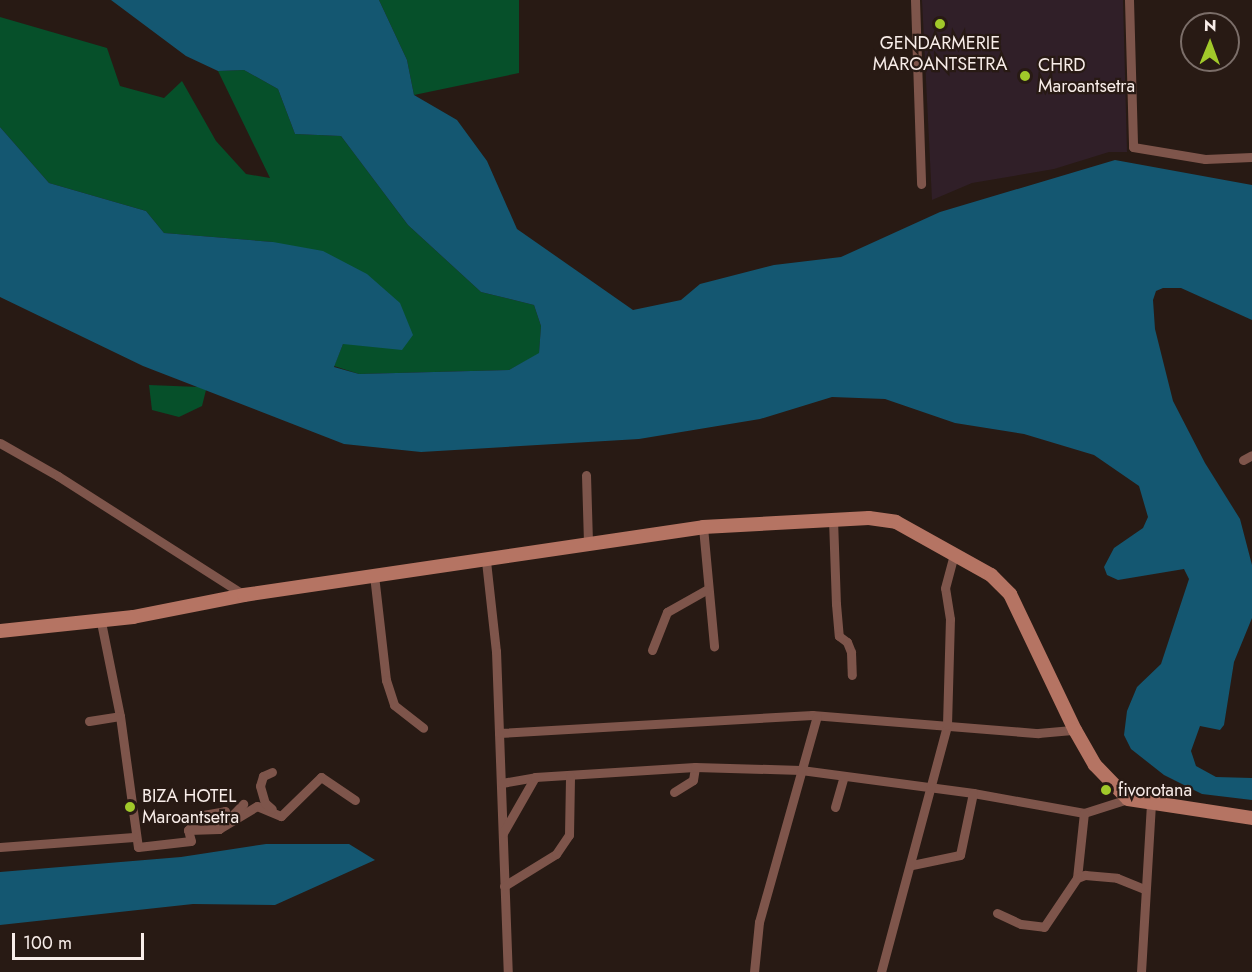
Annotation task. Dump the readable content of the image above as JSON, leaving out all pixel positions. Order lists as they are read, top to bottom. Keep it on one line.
{"places":["GENDARMERIE MAROANTSETRA","CHRD Maroantsetra","fivorotana","BIZA HOTEL Maroantsetra"],"scale_bar":"100 m","north":"top"}
